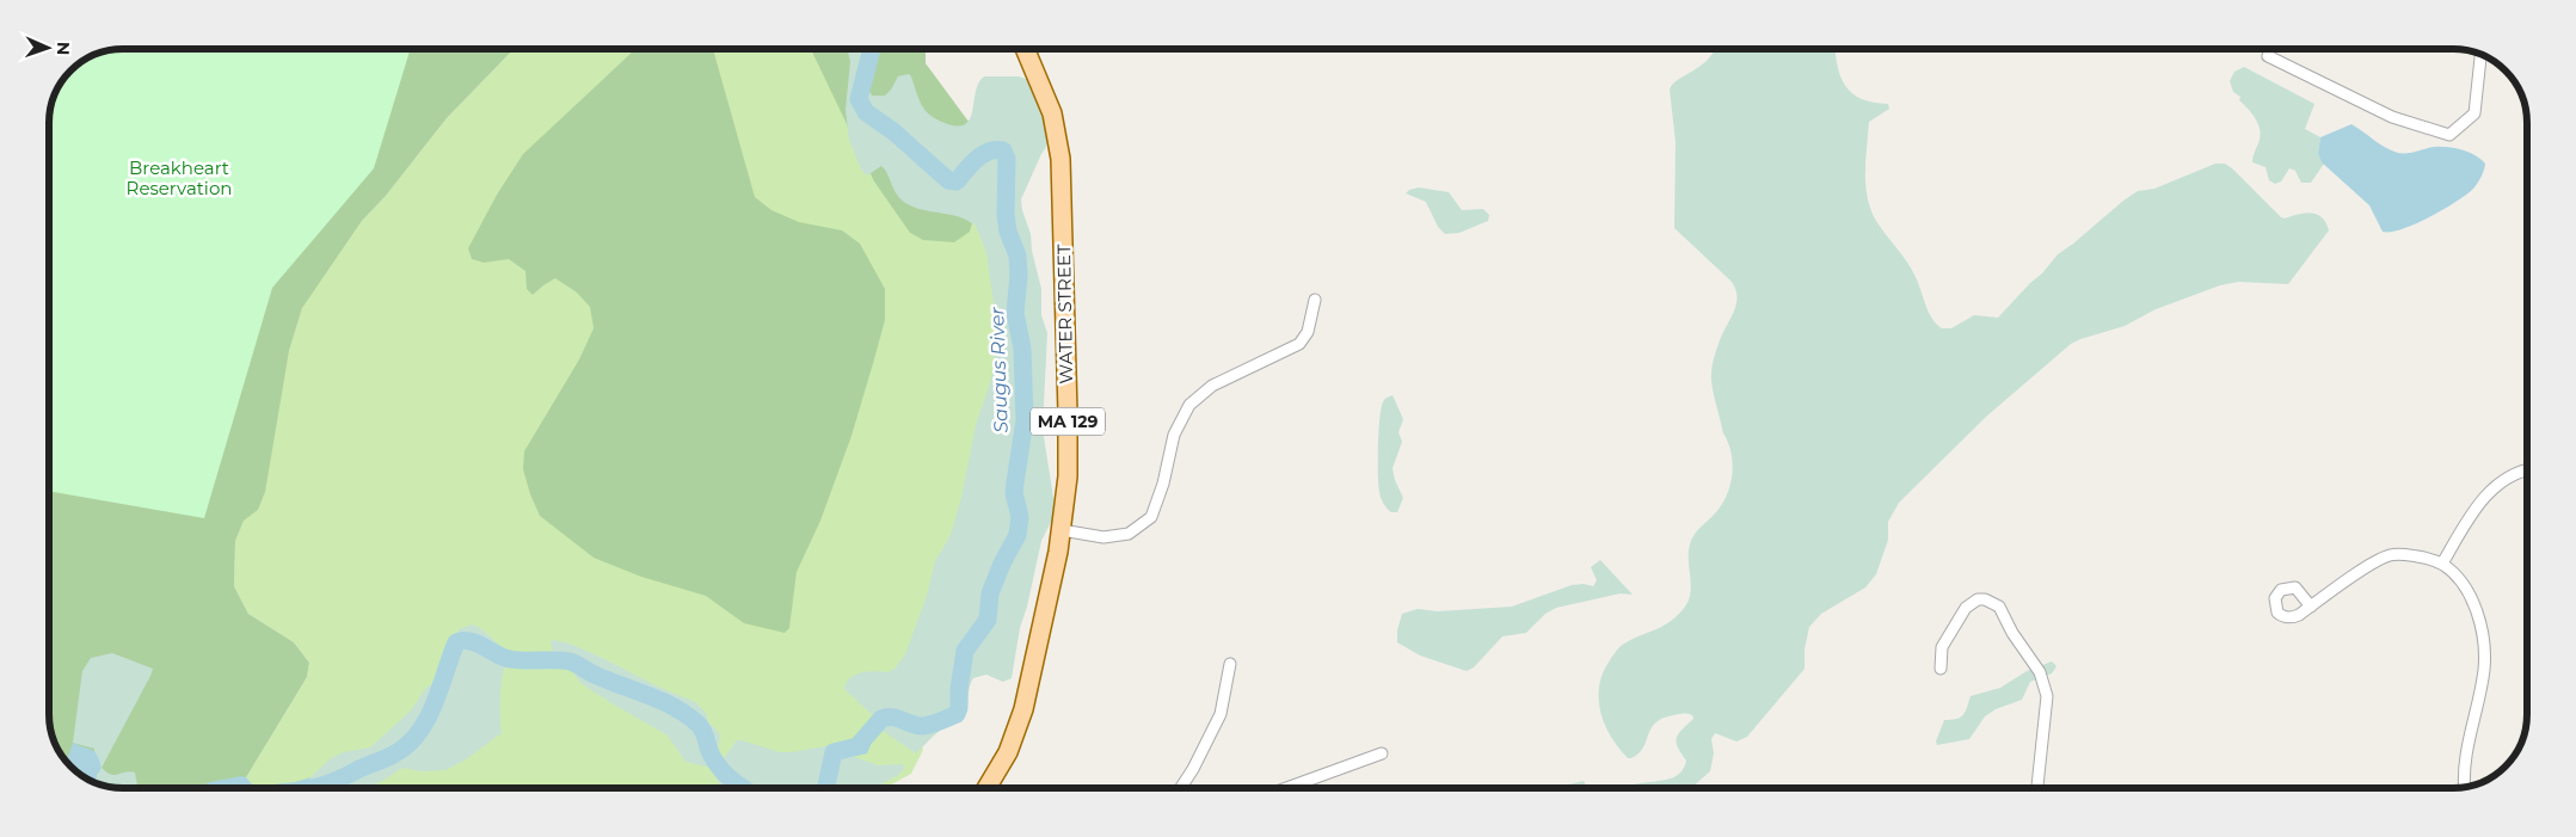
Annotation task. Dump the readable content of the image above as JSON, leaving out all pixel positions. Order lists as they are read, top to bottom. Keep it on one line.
{"streets":{"main road":["WATER STREET","MA 129"]},"water":["Saugus River"],"parks":["Breakheart Reservation"],"north":"right"}
